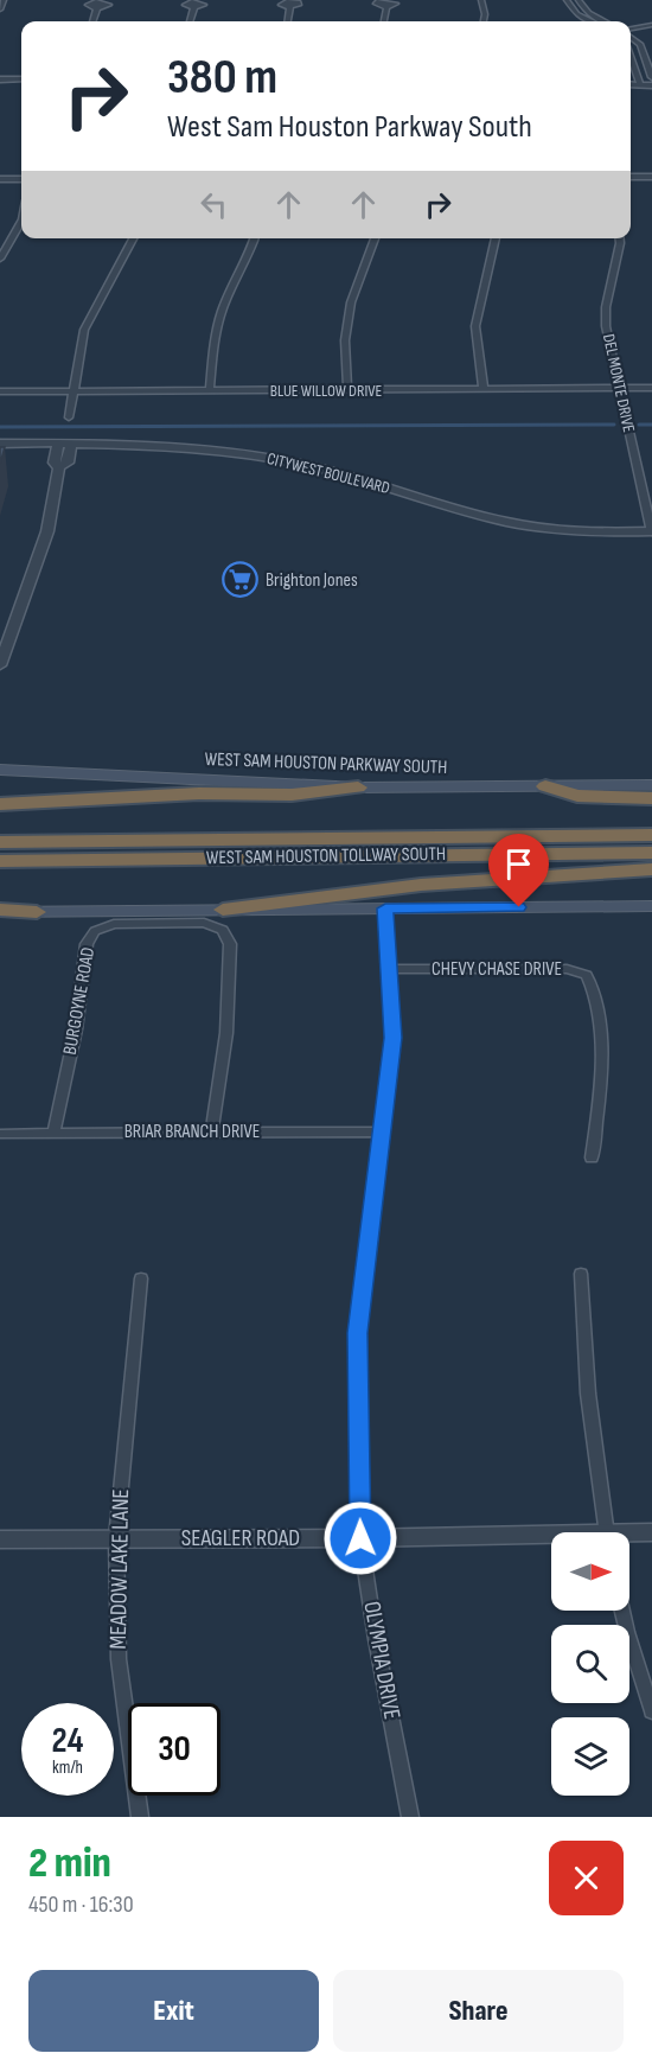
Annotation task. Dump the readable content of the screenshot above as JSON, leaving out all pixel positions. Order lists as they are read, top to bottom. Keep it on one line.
{"streets":{"highway":["WEST SAM HOUSTON TOLLWAY SOUTH"],"main road":["WEST SAM HOUSTON PARKWAY SOUTH"],"street":["DEL MONTE DRIVE","BLUE WILLOW DRIVE","CITYWEST BOULEVARD","CHEVY CHASE DRIVE","BURGOYNE ROAD","BRIAR BRANCH DRIVE","SEAGLER ROAD","MEADOW LAKE LANE","OLYMPIA DRIVE"]},"crossings":[["DEL MONTE DRIVE","BLUE WILLOW DRIVE"],["DEL MONTE DRIVE","CITYWEST BOULEVARD"],["CHEVY CHASE DRIVE","OLYMPIA DRIVE"],["BURGOYNE ROAD","BRIAR BRANCH DRIVE"],["BRIAR BRANCH DRIVE","OLYMPIA DRIVE"],["SEAGLER ROAD","MEADOW LAKE LANE"],["SEAGLER ROAD","OLYMPIA DRIVE"]],"places":{"supermarket":["Brighton Jones"]},"north":"right","page":{"turn":["380 m","West Sam Houston Parkway South"],"speed":"24 km/h","limit":"30","heading":["2 min","450 m · 16:30"],"buttons":["Exit","Share"]}}
